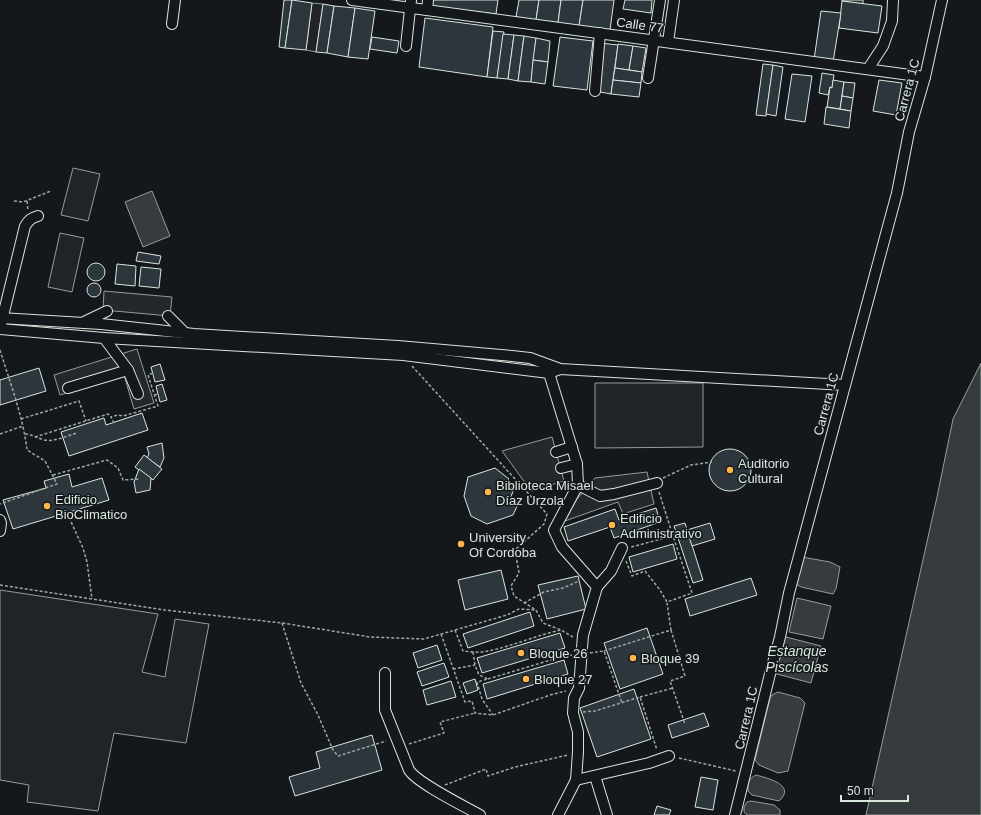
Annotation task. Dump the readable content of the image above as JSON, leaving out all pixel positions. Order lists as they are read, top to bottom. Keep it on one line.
{"streets":{"street":["Calle 77","Carrera 1C"]},"crossings":[["Calle 77","Carrera 1C"]],"water":["Estanque Piscícolas"],"places":["Auditorio Cultural","Biblioteca Misael Díaz Urzola","Edificio BioClimatico","Edificio Administrativo","University Of Cordoba","Bloque 26","Bloque 39","Bloque 27"],"scale_bar":"50 m"}
